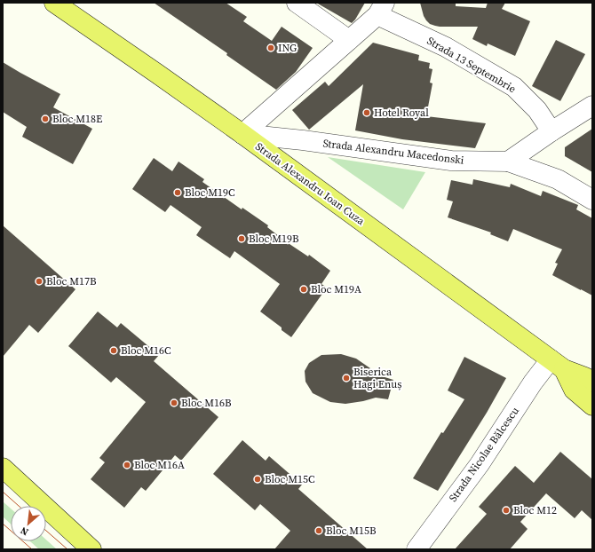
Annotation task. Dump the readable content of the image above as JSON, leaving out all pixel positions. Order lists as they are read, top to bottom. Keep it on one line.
{"streets":{"main road":["Strada Alexandru Ioan Cuza"],"street":["Strada 13 Septembrie","Strada Alexandru Macedonski","Strada Nicolae Bălcescu"]},"crossings":[["Strada Alexandru Macedonski","Strada Alexandru Ioan Cuza"],["Strada Alexandru Ioan Cuza","Strada Nicolae Bălcescu"]],"places":["ING","Hotel Royal","Bloc M18E","Bloc M19C","Bloc M19B","Bloc M17B","Bloc M19A","Bloc M16C","Biserica Hagi Enuș","Bloc M16B","Bloc M16A","Bloc M15C","Bloc M12","Bloc M15B"],"north":"bottom left"}
